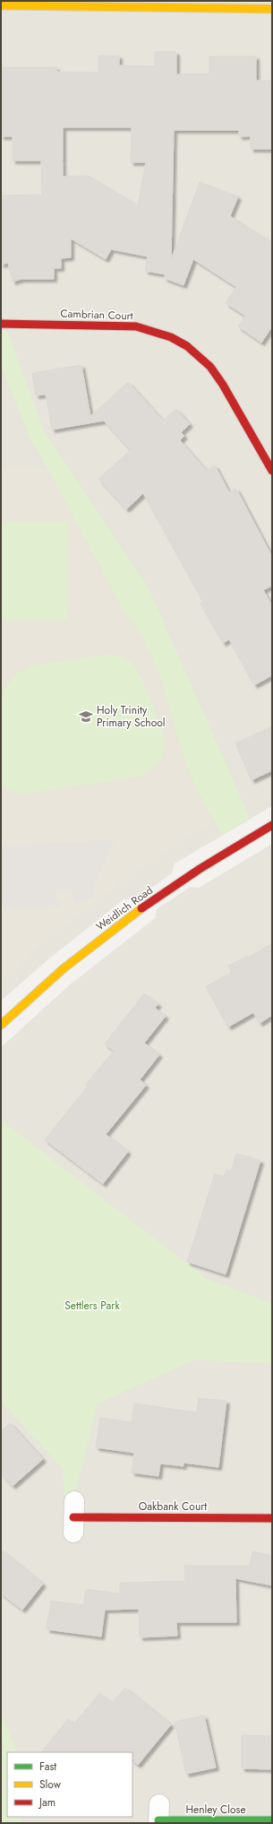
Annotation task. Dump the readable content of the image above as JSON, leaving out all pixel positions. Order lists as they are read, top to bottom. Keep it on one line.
{"streets":{"street":["Cambrian Court","Weidlich Road","Oakbank Court","Henley Close"]},"parks":["Settlers Park"],"places":{"school or university":["Holy Trinity Primary School"]},"legend":["Fast","Slow","Jam"]}
